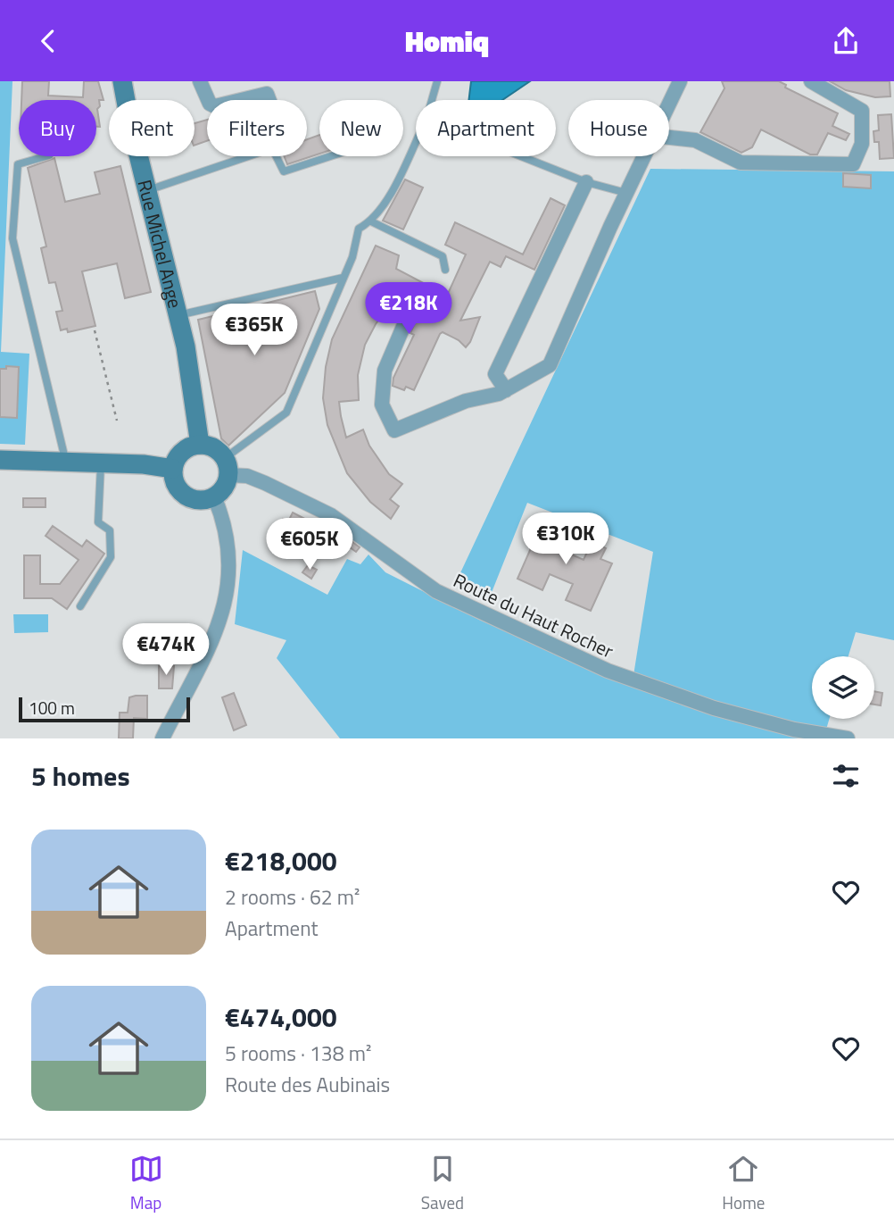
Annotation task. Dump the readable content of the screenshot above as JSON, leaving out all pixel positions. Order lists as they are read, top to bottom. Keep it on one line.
{"streets":{"street":["Rue Michel Ange","Route du Haut Rocher"]},"crossings":[["Rue Michel Ange","Route du Haut Rocher"]],"scale_bar":"100 m","page":{"header":"Homiq","chip":["Buy","Rent","Filters","New","Apartment","House"],"price":["€218K","€365K","€310K","€605K","€474K"],"scale":"100 m","heading":"5 homes","list":[{"name":"€218,000","note":"2 rooms · 62 m² · Apartment"},{"name":"€474,000","note":"5 rooms · 138 m² · Route des Aubinais"}],"tabs":["Map","Saved","Home"]}}
